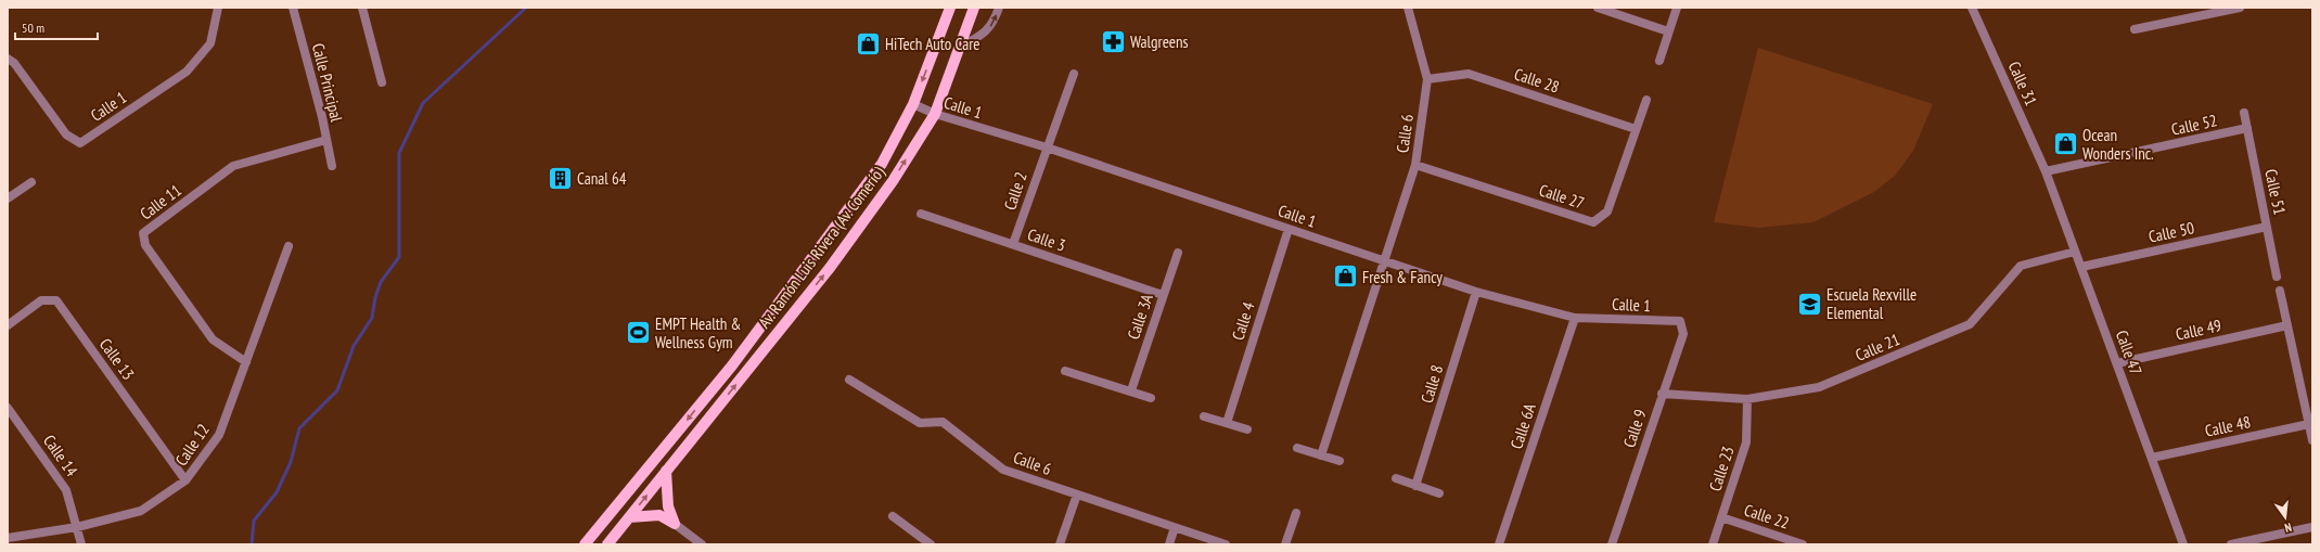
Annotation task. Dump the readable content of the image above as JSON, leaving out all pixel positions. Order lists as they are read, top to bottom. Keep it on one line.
{"streets":{"main road":["Av. Ramón Luis Rivera (Av. Comerío)"],"street":["Calle 28","Calle Principal","Calle 31","Calle 1","Calle 52","Calle 6","Calle 2","Calle 51","Calle 27","Calle 11","Calle 50","Calle 3","Calle 3A","Calle 4","Calle 49","Calle 21","Calle 47","Calle 13","Calle 8","Calle 6A","Calle 48","Calle 9","Calle 12","Calle 14","Calle 23","Calle 22"]},"crossings":[["Calle 28","Calle 6"],["Calle 28","Calle 27"],["Calle Principal","Calle 11"],["Calle 31","Calle 52"],["Calle 31","Calle 47"],["Calle 1","Calle 6"],["Calle 1","Calle 2"],["Calle 1","Av. Ramón Luis Rivera (Av. Comerío)"],["Calle 1","Calle 4"],["Calle 1","Calle 8"],["Calle 1","Calle 6A"],["Calle 1","Calle 9"],["Calle 52","Calle 51"],["Calle 52","Calle 47"],["Calle 6","Calle 27"],["Calle 2","Calle 3"],["Calle 51","Calle 50"],["Calle 11","Calle 12"],["Calle 50","Calle 47"],["Calle 3","Calle 3A"],["Calle 49","Calle 47"],["Calle 21","Calle 47"],["Calle 21","Calle 9"],["Calle 21","Calle 23"],["Calle 47","Calle 48"],["Calle 13","Calle 12"],["Calle 12","Calle 14"],["Calle 23","Calle 22"]],"places":{"pharmacy":["Walgreens"],"shop":["HiTech Auto Care","Ocean Wonders Inc.","Fresh & Fancy"],"building":["Canal 64"],"school or university":["Escuela Rexville Elemental"],"sports":["EMPT Health & Wellness Gym"]},"scale_bar":"50 m","north":"bottom"}
